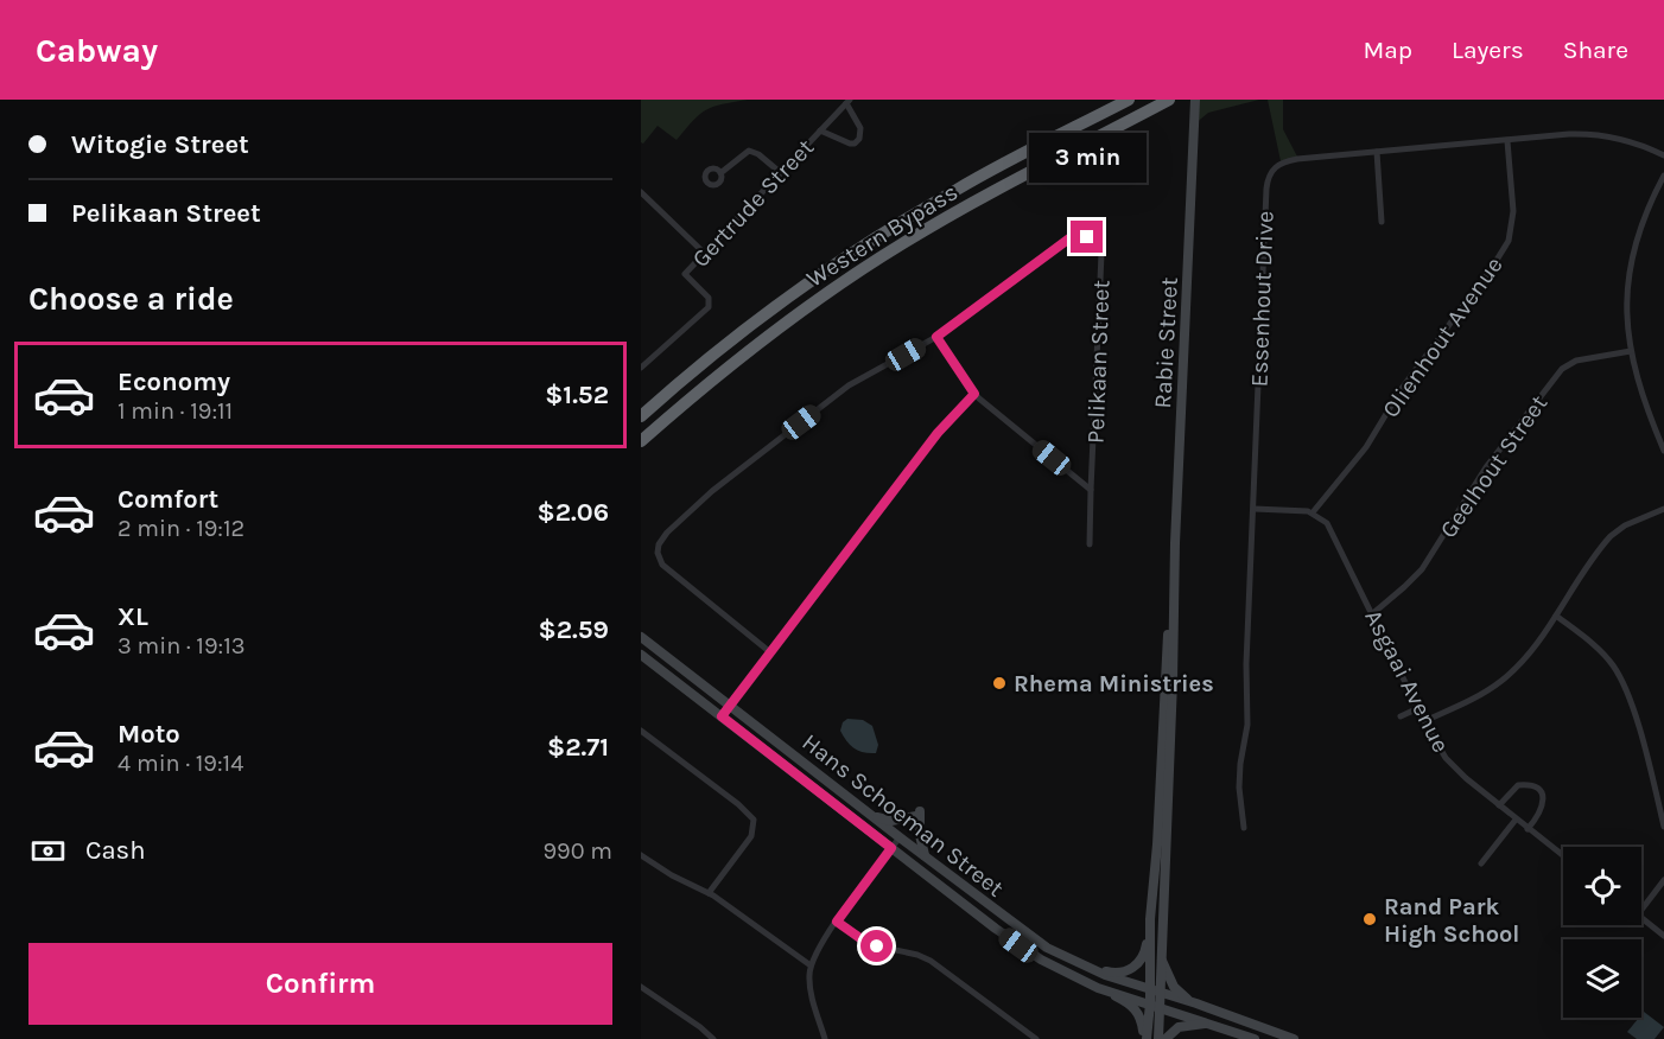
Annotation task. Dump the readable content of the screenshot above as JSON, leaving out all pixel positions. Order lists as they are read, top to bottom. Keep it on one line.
{"streets":{"highway":["Western Bypass"],"main road":["Rabie Street","Hans Schoeman Street"],"street":["Gertrude Street","Essenhout Drive","Olienhout Avenue","Pelikaan Street","Geelhout Street","Asgaai Avenue"]},"crossings":[["Essenhout Drive","Olienhout Avenue"],["Olienhout Avenue","Asgaai Avenue"],["Rabie Street","Hans Schoeman Street"],["Geelhout Street","Asgaai Avenue"]],"places":["Rhema Ministries","Rand Park High School"],"page":{"header":"Cabway","nav":["Map","Layers","Share"],"banner":["Witogie Street","Pelikaan Street"],"bubble":"3 min","heading":"Choose a ride","list":[{"name":"Economy","note":"1 min · 19:11","value":"$1.52"},{"name":"Comfort","note":"2 min · 19:12","value":"$2.06"},{"name":"XL","note":"3 min · 19:13","value":"$2.59"},{"name":"Moto","note":"4 min · 19:14","value":"$2.71"}],"pay":["Cash","990 m"],"buttons":"Confirm"}}
